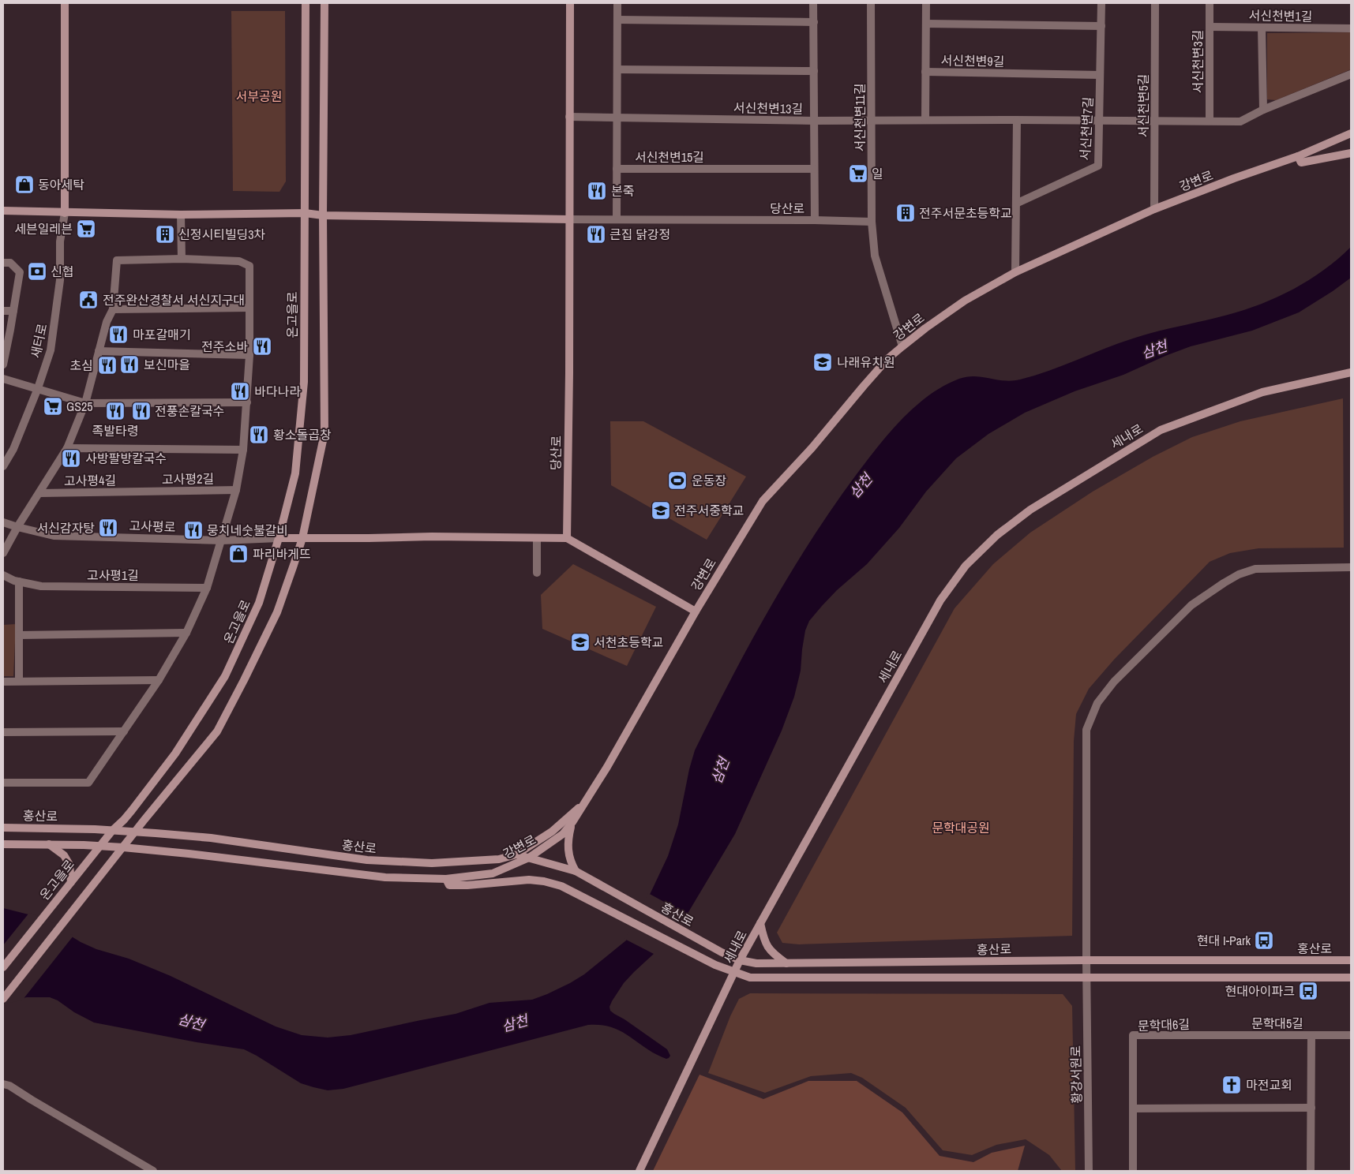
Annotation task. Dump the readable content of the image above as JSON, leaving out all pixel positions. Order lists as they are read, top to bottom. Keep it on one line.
{"streets":{"street":["서신천변1길","서신천변9길","서신천변3길","서신천변5길","서신천변13길","서신천변11길","서신천변7길","서신천변15길","강변로","당산로","온고을로","새터로","세내로","고사평2길","고사평4길","고사평로","고사평1길","홍산로","문학대5길","문학대6길","황강서원로"]},"crossings":[["서신천변1길","서신천변3길"],["서신천변9길","서신천변7길"],["서신천변5길","강변로"],["서신천변13길","서신천변15길"],["서신천변13길","당산로"],["서신천변11길","강변로"],["서신천변15길","당산로"],["강변로","홍산로"],["온고을로","고사평로"],["온고을로","홍산로"],["세내로","홍산로"],["고사평2길","고사평4길"],["고사평4길","고사평로"],["홍산로","황강서원로"],["문학대5길","문학대6길"]],"water":["삼천"],"parks":["서부공원","문학대공원"],"places":{"supermarket":["일","세븐일레븐","GS25"],"shop":["동아세탁","파리바게뜨"],"restaurant":["본죽","큰집 닭강정","마포갈매기","전주소바","보신마을","초심","바다나라","족발타령","전풍손칼국수","황소돌곱창","사방팔방칼국수","서신감자탕","뭉치네숫불갈비"],"building":["전주서문초등학교","신정시티빌딩3차"],"bank":["신협"],"public building":["전주완산경찰서 서신지구대"],"school or university":["나래유치원","전주서중학교","서천초등학교"],"sports":["운동장"],"bus stop":["현대 I-Park","현대아이파크"],"church":["마전교회"]}}
